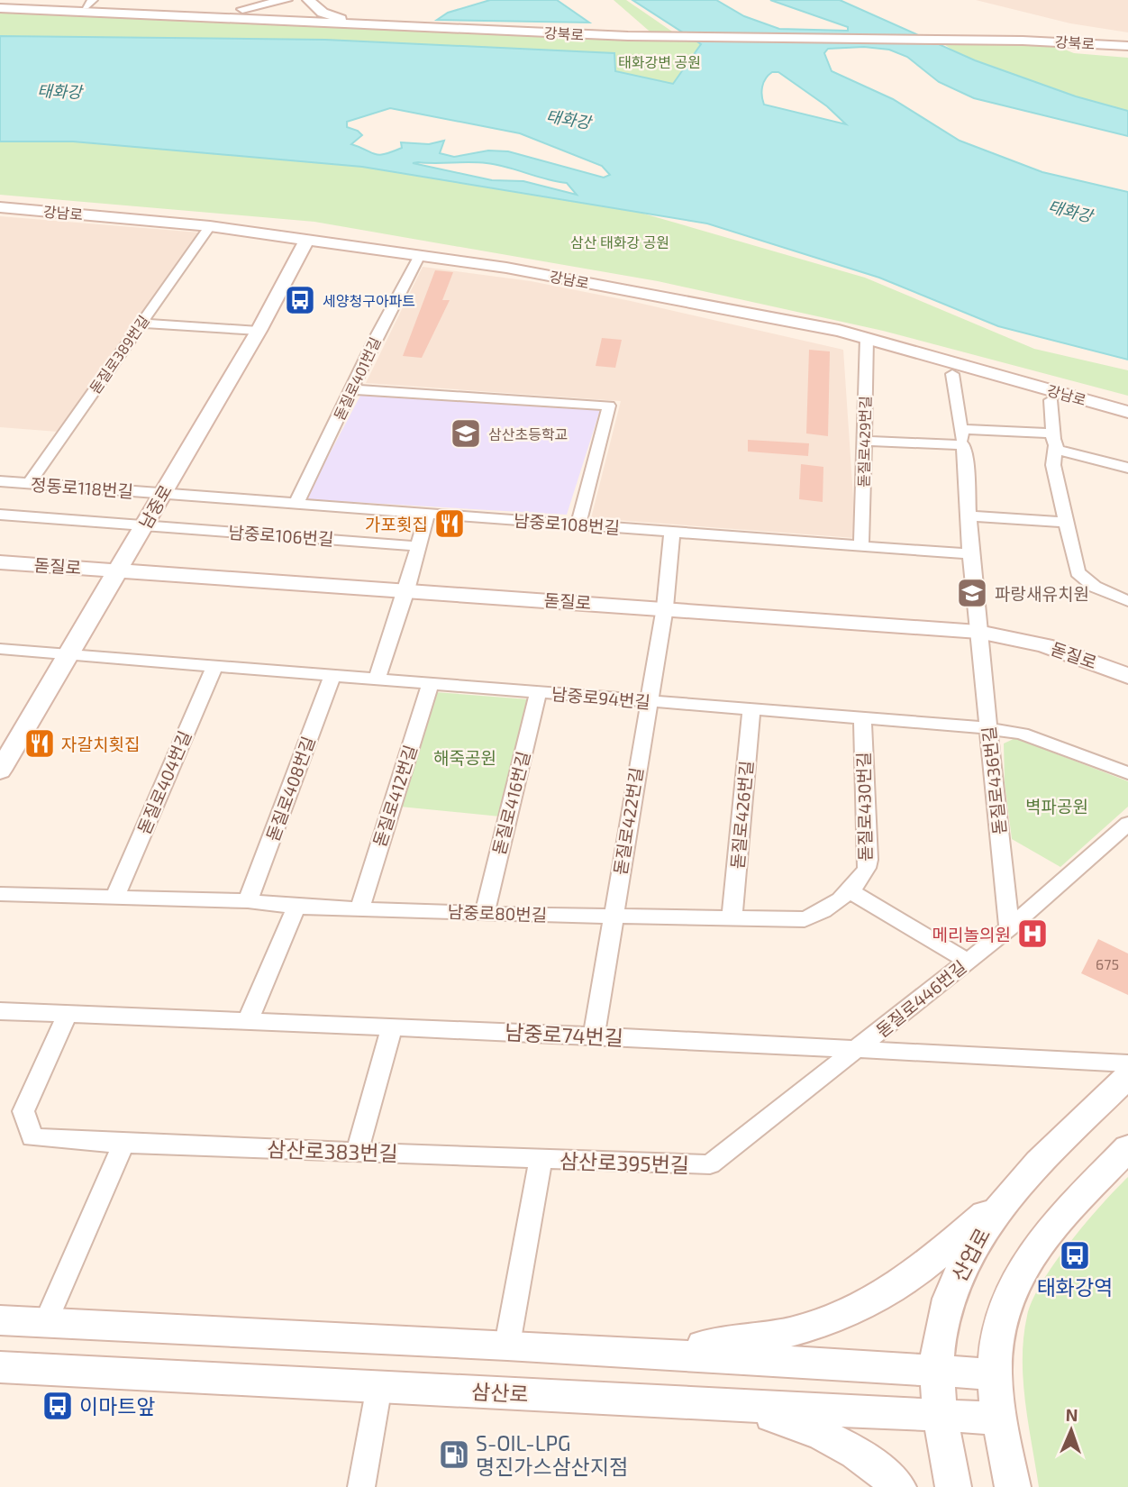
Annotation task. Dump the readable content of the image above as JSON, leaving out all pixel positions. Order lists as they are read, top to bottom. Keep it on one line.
{"streets":{"main road":["강북로","강남로","남중로","돋질로","산업로","삼산로"],"street":["돋질로389번길","돋질로401번길","돋질로429번길","정동로118번길","남중로108번길","남중로106번길","남중로94번길","돋질로436번길","돋질로404번길","돋질로408번길","돋질로412번길","돋질로416번길","돋질로430번길","돋질로426번길","돋질로422번길","남중로80번길","돋질로446번길","남중로74번길","삼산로383번길","삼산로395번길"]},"crossings":[["강남로","돋질로389번길"],["강남로","돋질로401번길"],["강남로","돋질로429번길"],["강남로","남중로"],["돋질로389번길","정동로118번길"],["돋질로401번길","남중로108번길"],["돋질로429번길","남중로108번길"],["정동로118번길","남중로"],["정동로118번길","남중로108번길"],["남중로","남중로108번길"],["남중로","남중로106번길"],["남중로","돋질로"],["남중로","남중로94번길"],["남중로108번길","돋질로436번길"],["남중로108번길","돋질로422번길"],["돋질로","돋질로436번길"],["돋질로","돋질로422번길"],["남중로94번길","돋질로436번길"],["남중로94번길","돋질로404번길"],["남중로94번길","돋질로408번길"],["남중로94번길","돋질로412번길"],["남중로94번길","돋질로416번길"],["남중로94번길","돋질로430번길"],["남중로94번길","돋질로426번길"],["남중로94번길","돋질로422번길"],["돋질로436번길","돋질로446번길"],["돋질로404번길","남중로80번길"],["돋질로408번길","남중로80번길"],["돋질로412번길","남중로80번길"],["돋질로416번길","남중로80번길"],["돋질로430번길","남중로80번길"],["돋질로426번길","남중로80번길"],["돋질로422번길","남중로80번길"],["돋질로422번길","남중로74번길"],["돋질로446번길","남중로74번길"],["돋질로446번길","삼산로395번길"],["남중로74번길","삼산로383번길"],["남중로74번길","삼산로395번길"],["삼산로383번길","삼산로395번길"],["산업로","삼산로"]],"water":["태화강"],"parks":["태화강변 공원","삼산 태화강 공원","해죽공원","벽파공원"],"places":{"bus stop":["세양청구아파트","태화강역","이마트앞"],"school or university":["삼산초등학교","파랑새유치원"],"restaurant":["가포횟집","자갈치횟집"],"hospital":["메리놀의원"],"fuel station":["S-OIL-LPG 명진가스삼산지점"]},"house_numbers":["675"],"north":"top"}
